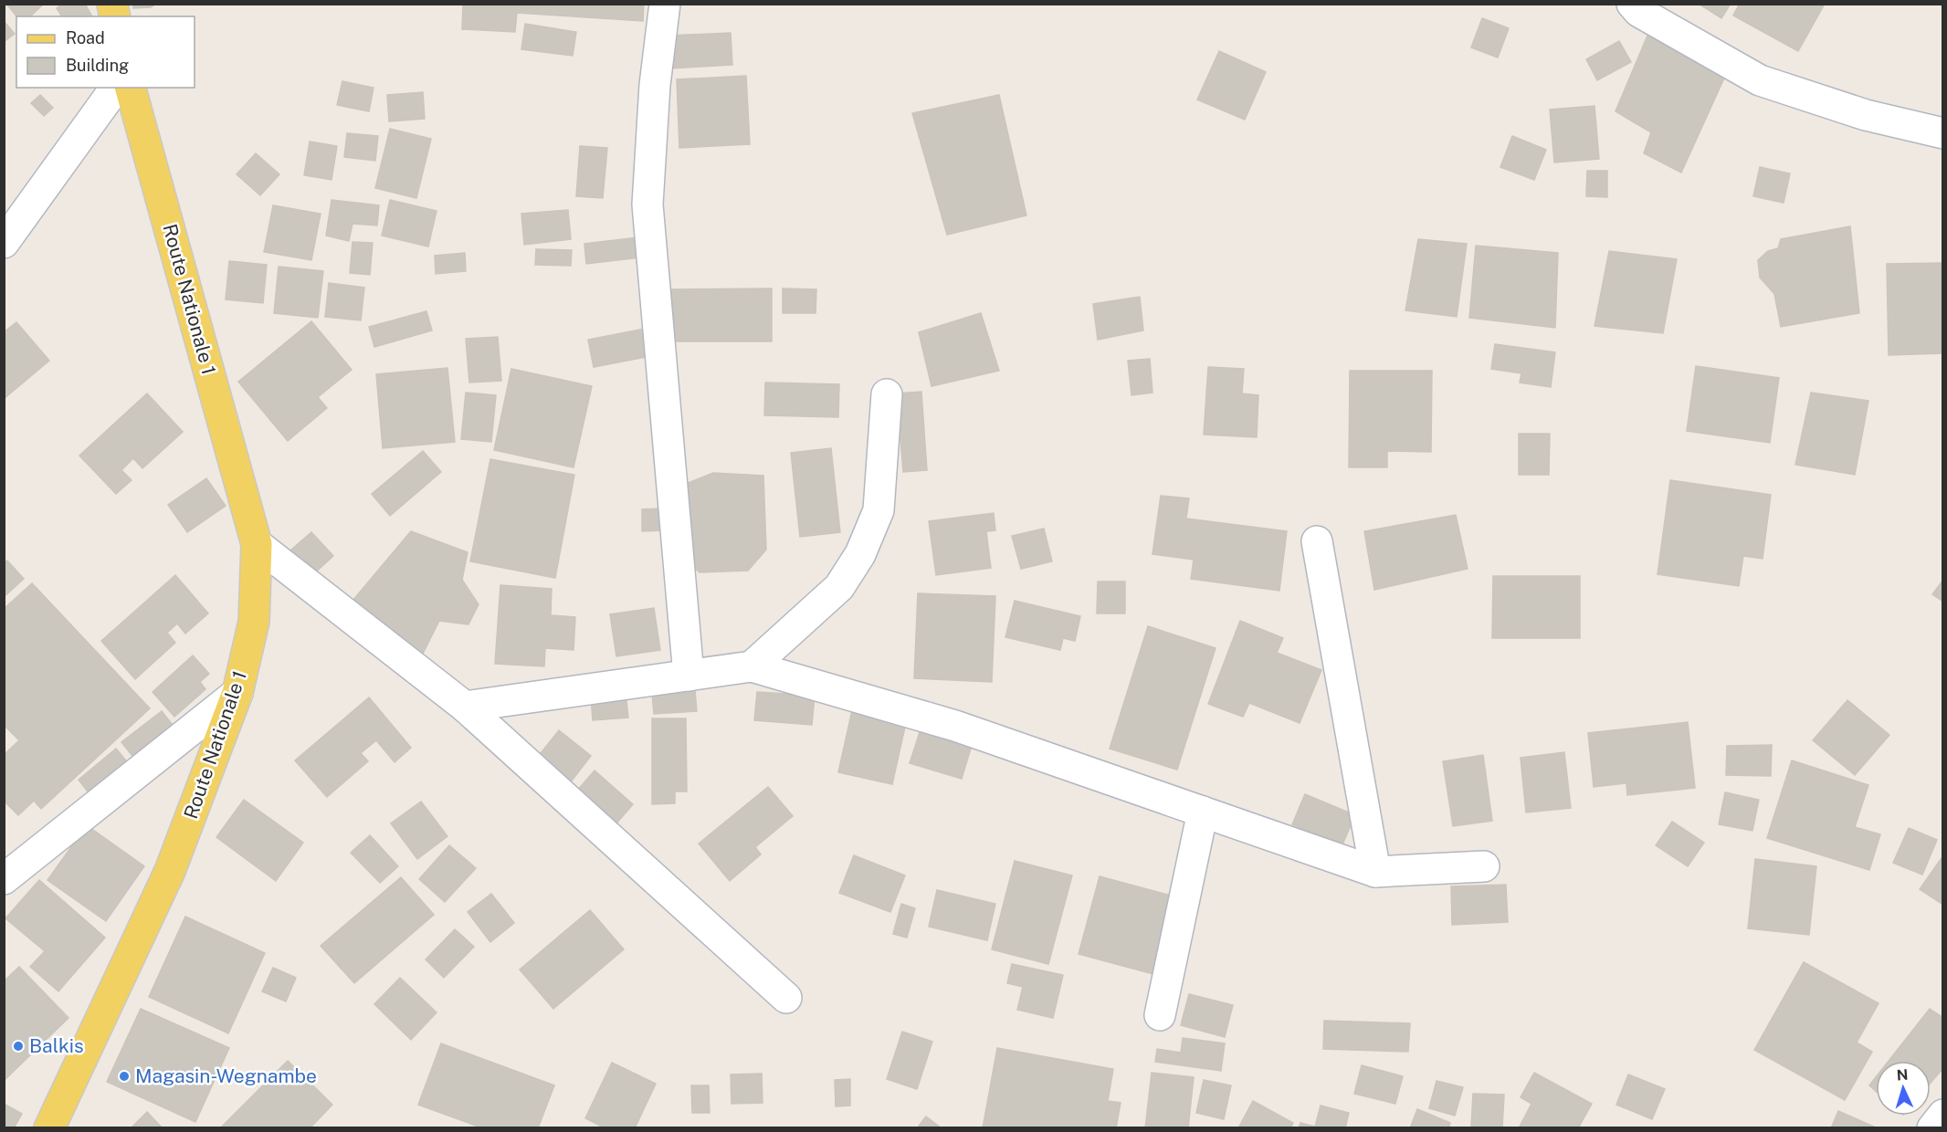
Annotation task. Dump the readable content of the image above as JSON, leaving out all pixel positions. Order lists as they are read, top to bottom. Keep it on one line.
{"streets":{"main road":["Route Nationale 1"]},"places":["Balkis","Magasin-Wegnambe"],"legend":["Road","Building"],"north":"top"}
